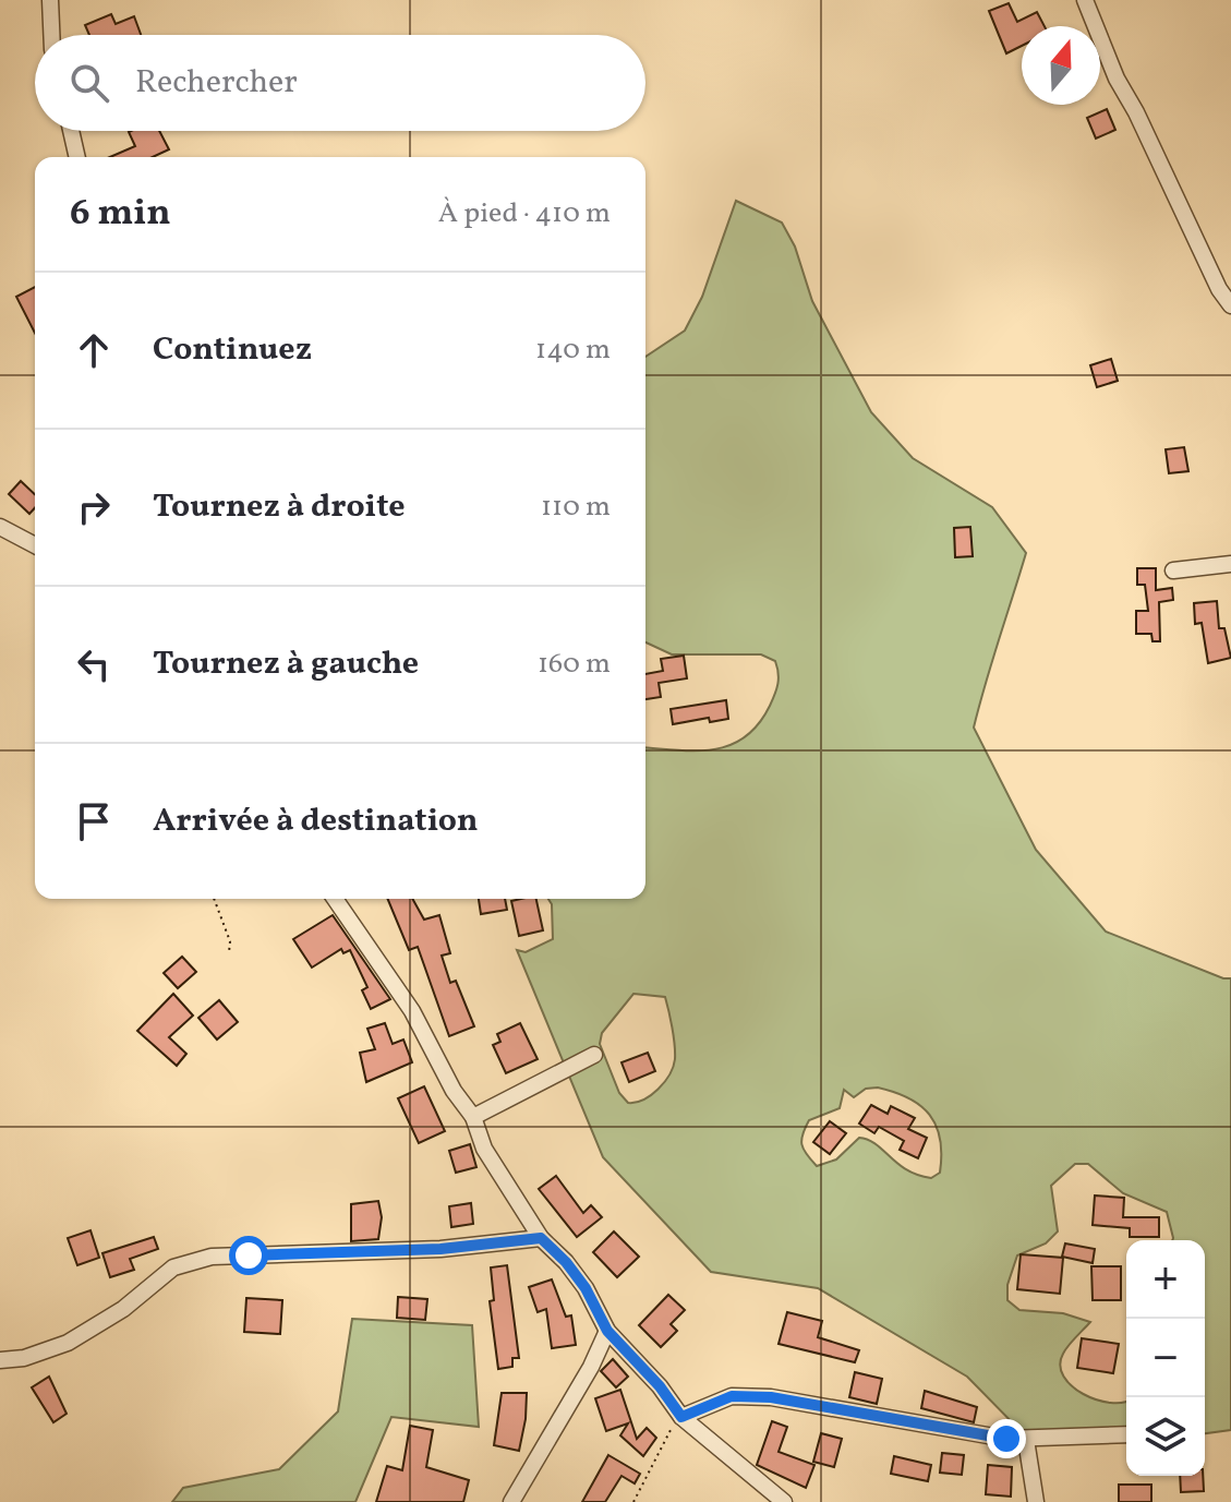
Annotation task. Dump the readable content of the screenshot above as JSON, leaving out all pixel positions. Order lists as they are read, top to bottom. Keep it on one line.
{"north":"top","page":{"search":"Rechercher","heading":["6 min","À pied · 410 m"],"list":[["Continuez","140 m"],["Tournez à droite","110 m"],["Tournez à gauche","160 m"],"Arrivée à destination"],"map_buttons":["+","−"]}}
